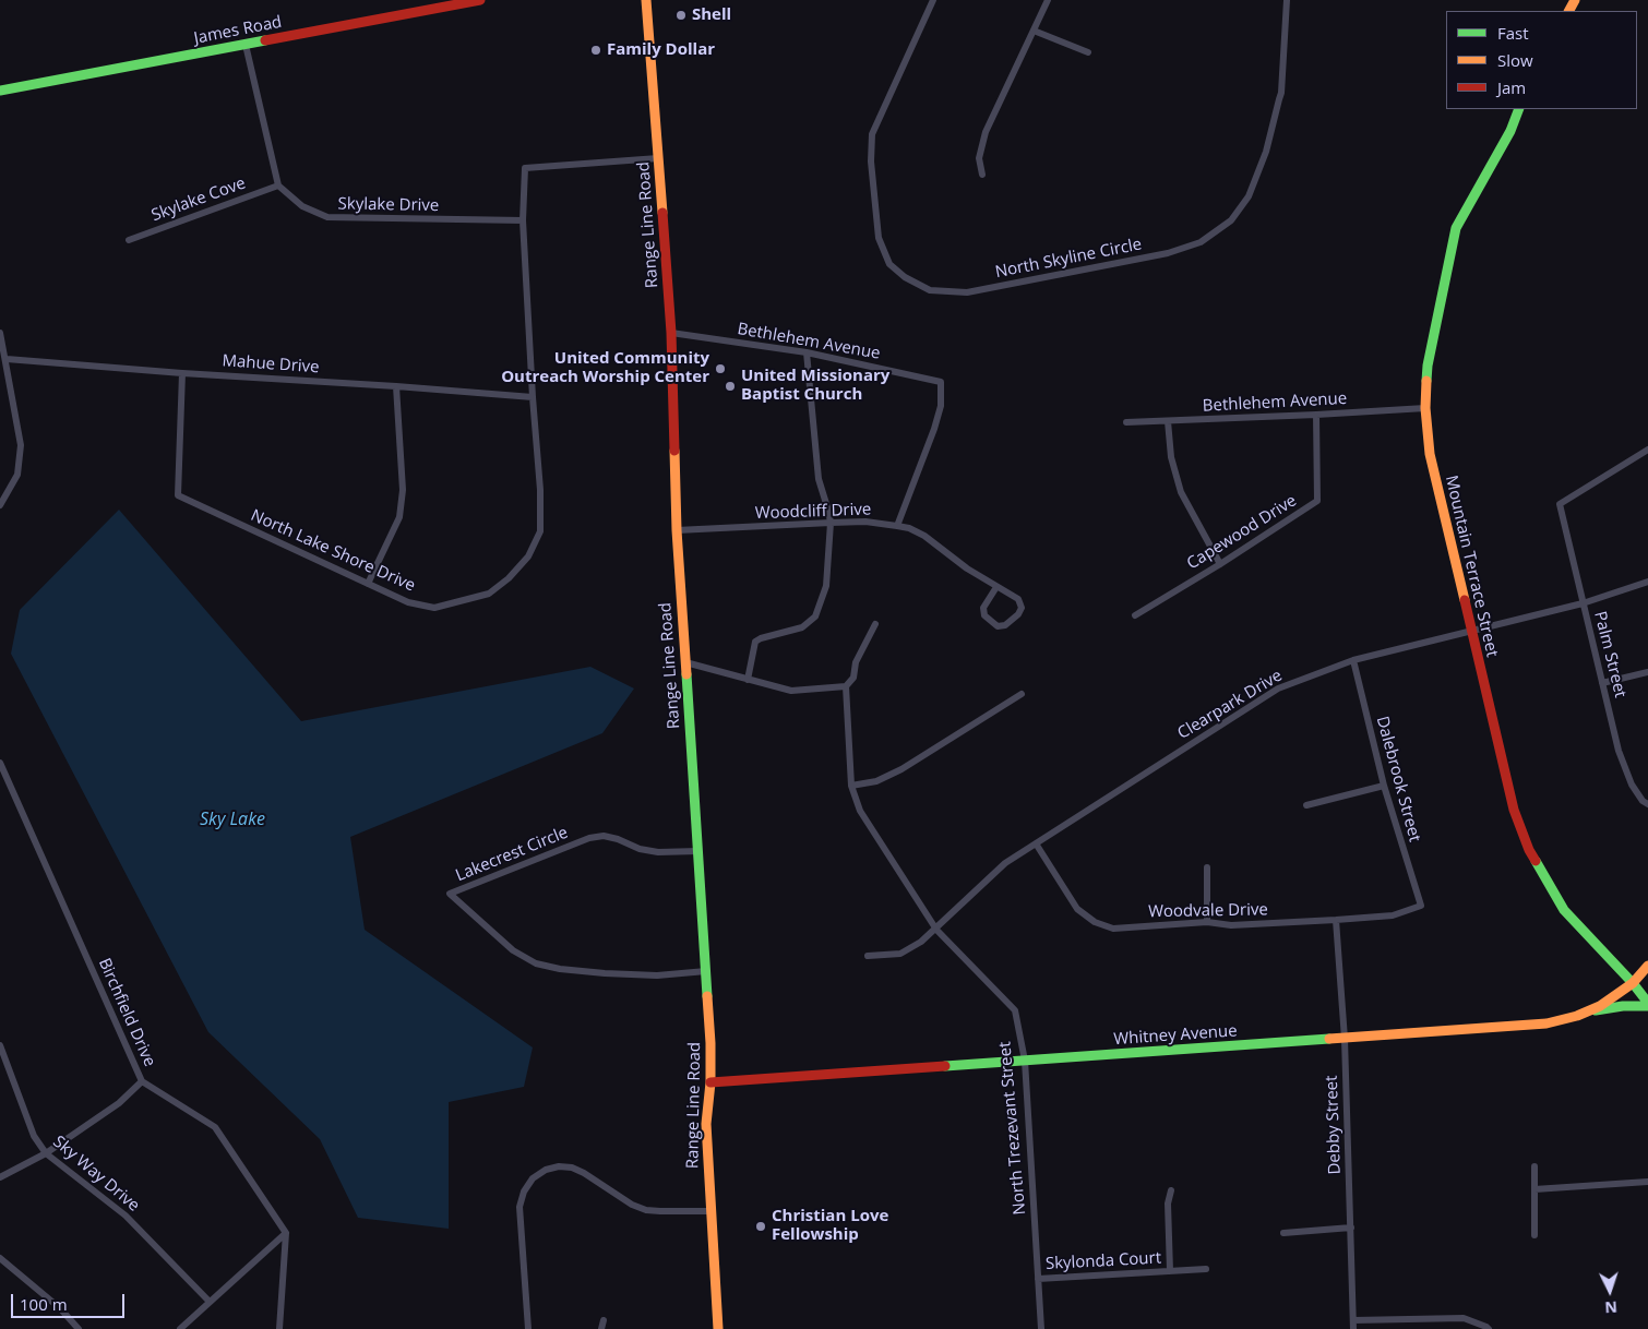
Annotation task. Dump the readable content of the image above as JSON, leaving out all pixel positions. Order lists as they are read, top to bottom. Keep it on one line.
{"streets":{"main road":["James Road","Range Line Road","Mountain Terrace Street","Whitney Avenue"],"street":["Skylake Cove","Skylake Drive","North Skyline Circle","Bethlehem Avenue","Mahue Drive","Woodcliff Drive","Capewood Drive","North Lake Shore Drive","Palm Street","Clearpark Drive","Dalebrook Street","Lakecrest Circle","Woodvale Drive","Birchfield Drive","Debby Street","North Trezevant Street","Sky Way Drive","Skylonda Court"]},"crossings":[["Skylake Cove","Skylake Drive"],["Skylake Drive","North Lake Shore Drive"],["Range Line Road","Bethlehem Avenue"],["Range Line Road","Woodcliff Drive"],["Range Line Road","North Lake Shore Drive"],["Range Line Road","Lakecrest Circle"],["Range Line Road","Whitney Avenue"],["Bethlehem Avenue","Woodcliff Drive"],["Bethlehem Avenue","Capewood Drive"],["Bethlehem Avenue","Mountain Terrace Street"],["Mahue Drive","North Lake Shore Drive"],["Mountain Terrace Street","Clearpark Drive"],["Mountain Terrace Street","Whitney Avenue"],["Palm Street","Clearpark Drive"],["Clearpark Drive","Dalebrook Street"],["Clearpark Drive","Woodvale Drive"],["Clearpark Drive","North Trezevant Street"],["Dalebrook Street","Woodvale Drive"],["Woodvale Drive","Debby Street"],["Whitney Avenue","Debby Street"],["Whitney Avenue","North Trezevant Street"],["North Trezevant Street","Skylonda Court"]],"water":["Sky Lake"],"places":["Shell","Family Dollar","United Community Outreach Worship Center","United Missionary Baptist Church","Christian Love Fellowship"],"legend":["Fast","Slow","Jam"],"scale_bar":"100 m","north":"bottom"}
